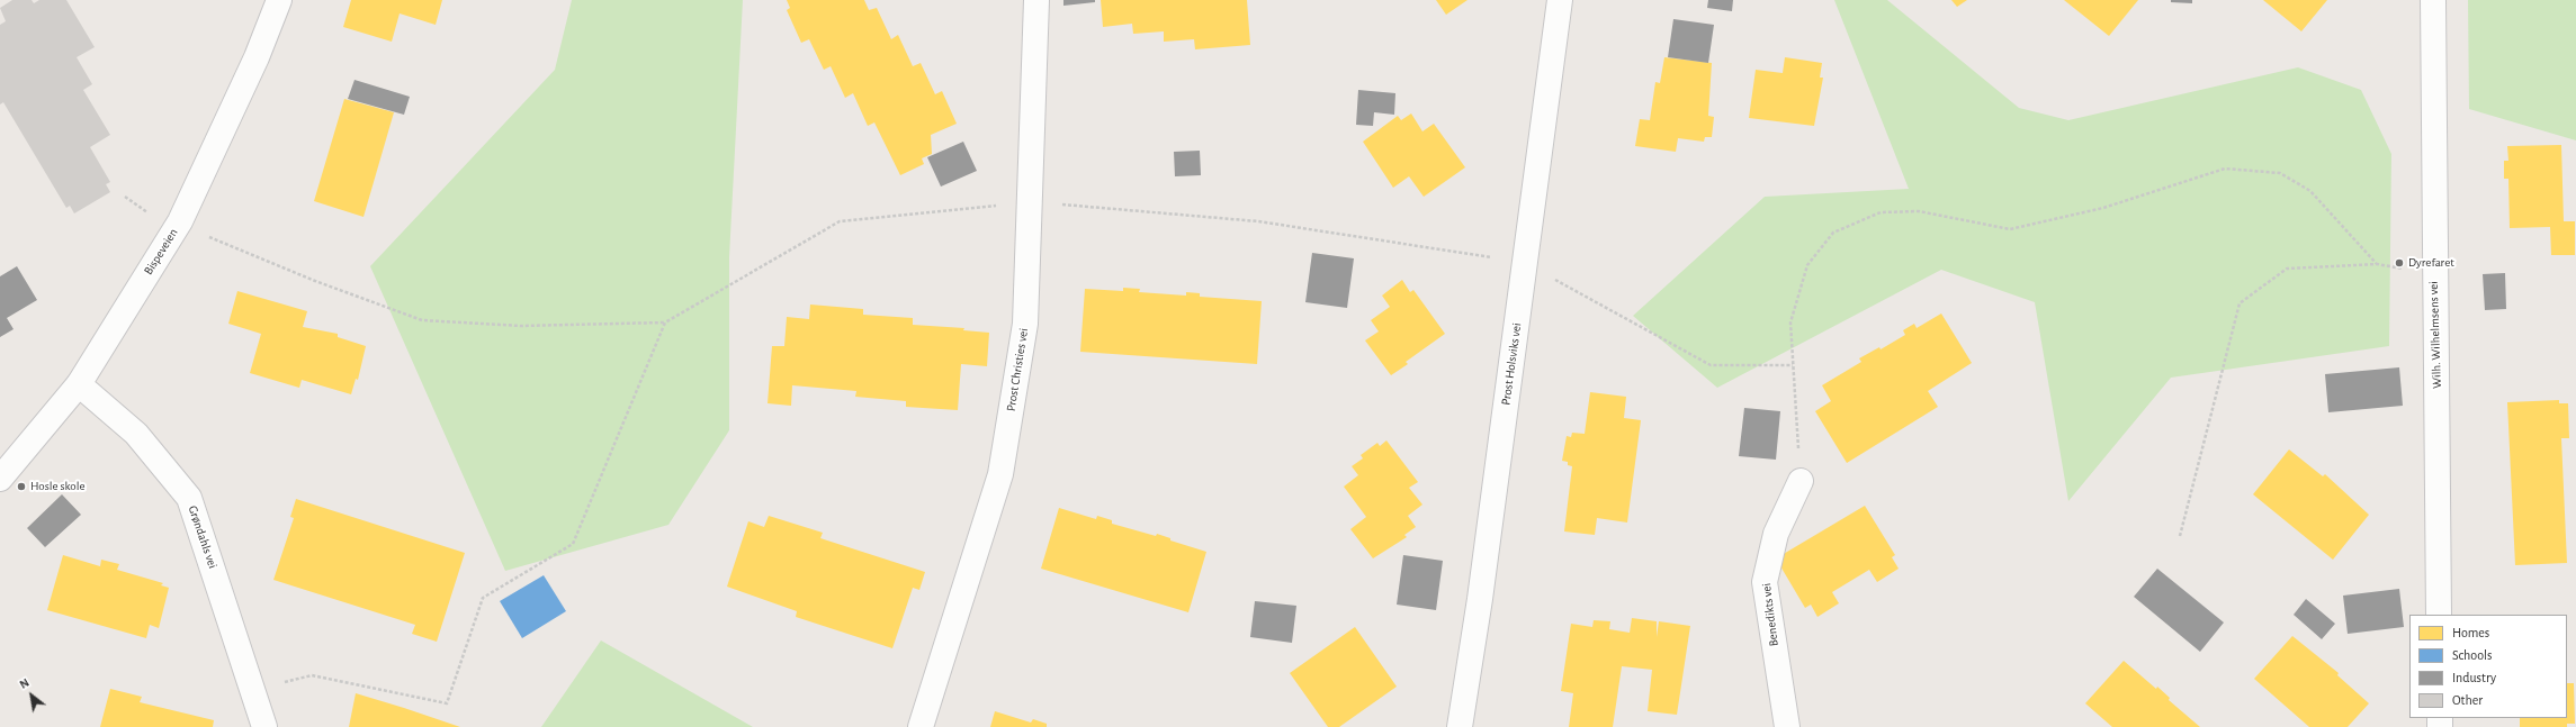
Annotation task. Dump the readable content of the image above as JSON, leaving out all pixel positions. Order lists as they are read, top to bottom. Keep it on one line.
{"streets":{"street":["Bispeveien","Wilh. Wilhelmsens vei","Prost Holsviks vei","Prost Christies vei","Grøndahls vei","Benedikts vei"]},"crossings":[["Bispeveien","Grøndahls vei"]],"places":["Dyrefaret","Hosle skole"],"legend":["Homes","Schools","Industry","Other"],"north":"top left"}
